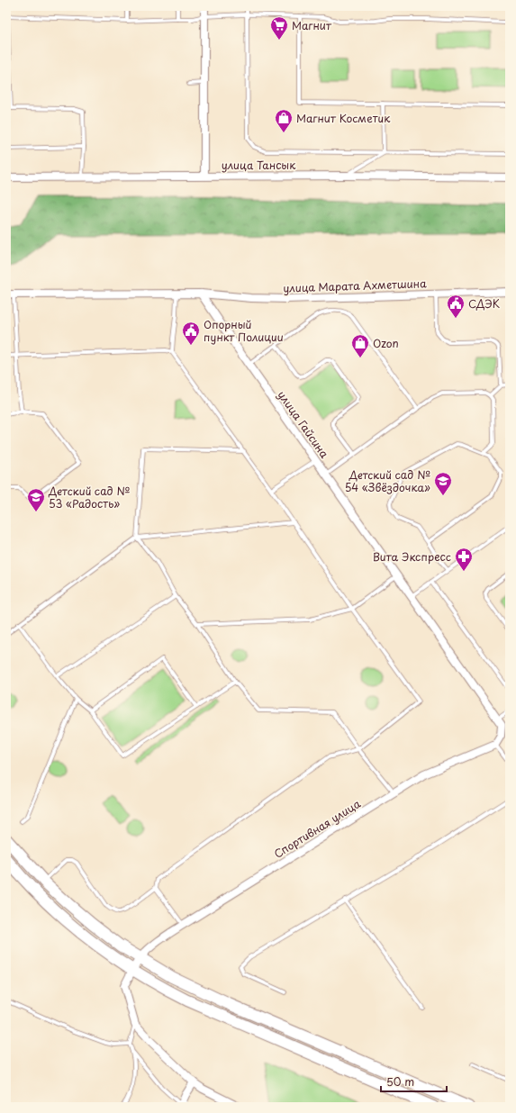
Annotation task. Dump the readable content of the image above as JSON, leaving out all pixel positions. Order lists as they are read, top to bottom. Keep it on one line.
{"streets":{"street":["улица Тансык","улица Марата Ахметшина","улица Гайсина","Спортивная улица"]},"crossings":[["улица Марата Ахметшина","улица Гайсина"]],"places":{"supermarket":["Магнит"],"shop":["Магнит Косметик","Ozon"],"public building":["СДЭК","Опорный пункт Полиции"],"school or university":["Детский сад № 54 «Звёздочка»","Детский сад № 53 «Радость»"],"pharmacy":["Вита Экспресс"]},"scale_bar":"50 m"}
